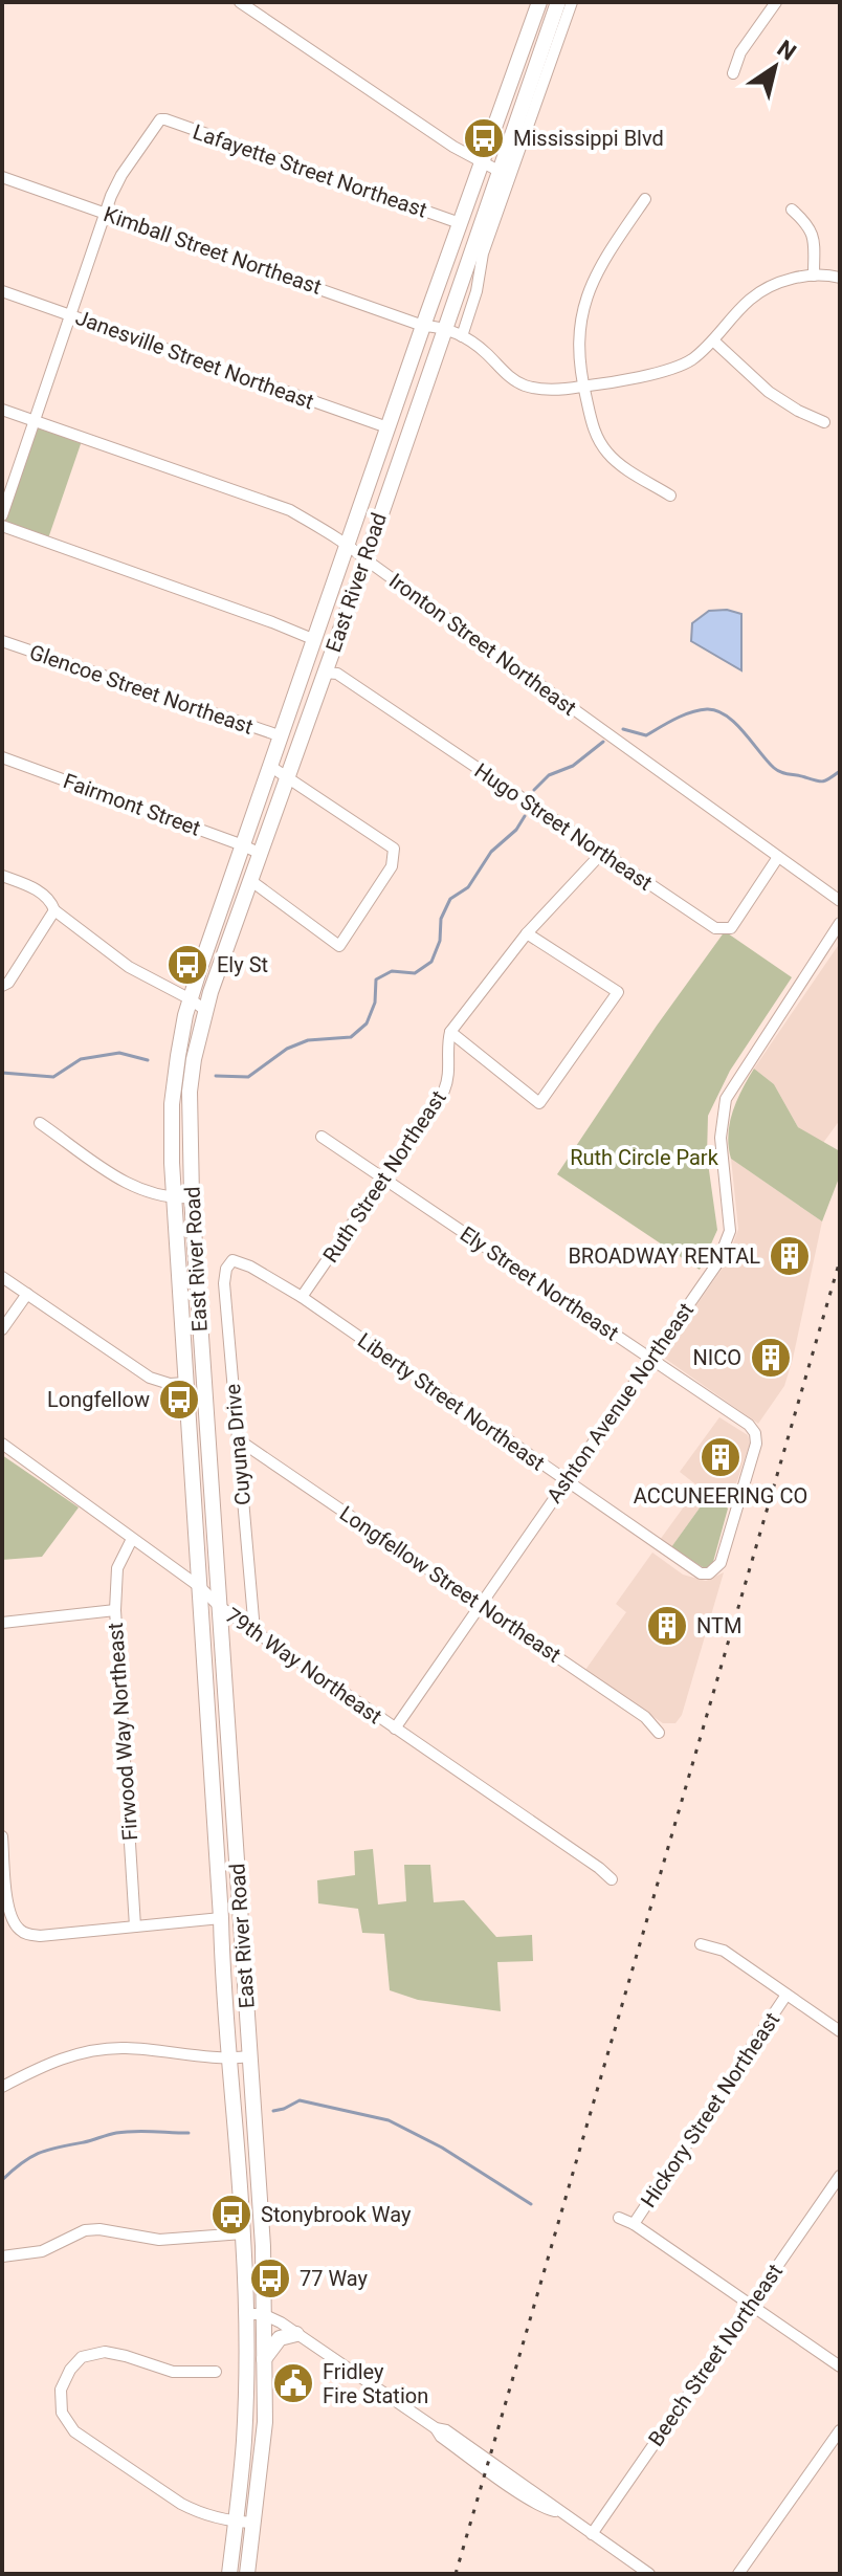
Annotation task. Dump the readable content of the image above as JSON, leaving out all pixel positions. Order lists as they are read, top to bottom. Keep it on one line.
{"streets":{"main road":["East River Road"],"street":["Lafayette Street Northeast","Kimball Street Northeast","Janesville Street Northeast","Ironton Street Northeast","Glencoe Street Northeast","Fairmont Street","Hugo Street Northeast","Ruth Street Northeast","Ely Street Northeast","Liberty Street Northeast","Ashton Avenue Northeast","Cuyuna Drive","Longfellow Street Northeast","79th Way Northeast","Firwood Way Northeast","Hickory Street Northeast","Beech Street Northeast"]},"crossings":[["Lafayette Street Northeast","Kimball Street Northeast"],["Lafayette Street Northeast","East River Road"],["Kimball Street Northeast","East River Road"],["Janesville Street Northeast","East River Road"],["East River Road","Ironton Street Northeast"],["East River Road","Glencoe Street Northeast"],["East River Road","Fairmont Street"],["East River Road","Hugo Street Northeast"],["East River Road","79th Way Northeast"],["Ironton Street Northeast","Hugo Street Northeast"],["Ruth Street Northeast","Ely Street Northeast"],["Ruth Street Northeast","Liberty Street Northeast"],["Ely Street Northeast","Liberty Street Northeast"],["Ely Street Northeast","Ashton Avenue Northeast"],["Liberty Street Northeast","Ashton Avenue Northeast"],["Liberty Street Northeast","Cuyuna Drive"],["Ashton Avenue Northeast","Longfellow Street Northeast"],["Ashton Avenue Northeast","79th Way Northeast"],["Cuyuna Drive","Longfellow Street Northeast"],["Cuyuna Drive","79th Way Northeast"],["79th Way Northeast","Firwood Way Northeast"]],"parks":["Ruth Circle Park"],"places":{"bus stop":["Mississippi Blvd","Ely St","Longfellow","Stonybrook Way","77 Way"],"building":["BROADWAY RENTAL","NICO","ACCUNEERING CO","NTM"],"public building":["Fridley Fire Station"]},"north":"top right"}
